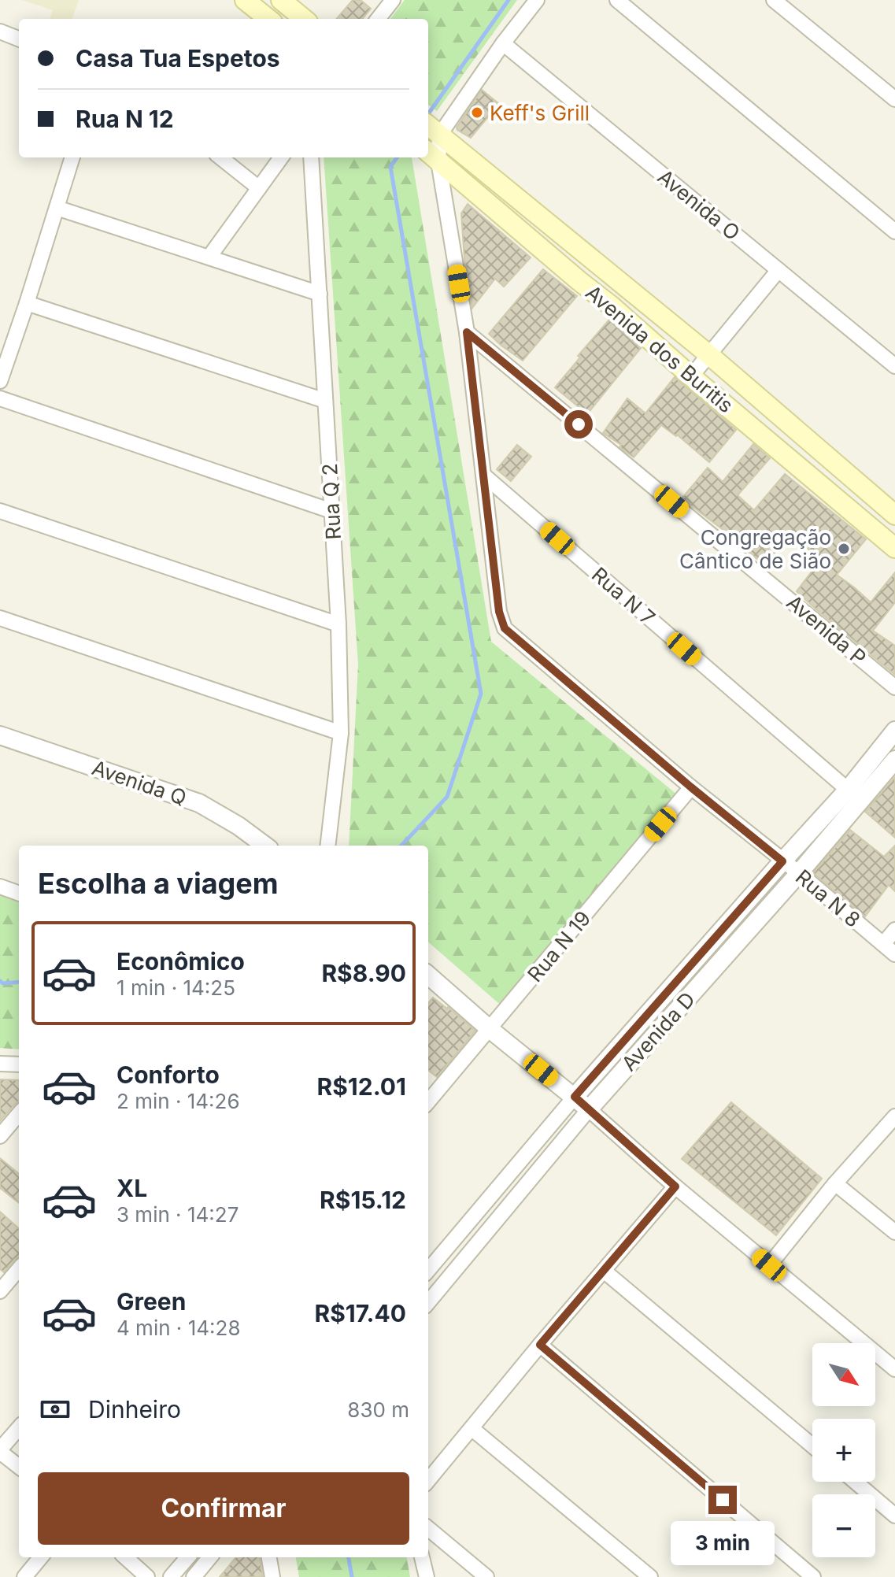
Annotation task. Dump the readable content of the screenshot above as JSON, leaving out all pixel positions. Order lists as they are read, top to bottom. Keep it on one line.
{"streets":{"main road":["Avenida dos Buritis"],"street":["Avenida O","Rua Q 2","Rua N 7","Avenida P","Avenida Q","Rua N 8","Rua N 19","Avenida D"]},"crossings":[["Avenida dos Buritis","Rua N 8"],["Rua N 7","Rua N 8"],["Rua N 7","Avenida D"],["Avenida P","Rua N 8"],["Rua N 8","Rua N 19"],["Rua N 8","Avenida D"]],"places":["Keff's Grill","Congregação Cântico de Sião"],"north":"bottom right","page":{"banner":["Casa Tua Espetos","Rua N 12"],"heading":"Escolha a viagem","list":[{"name":"Econômico","note":"1 min · 14:25","value":"R$8.90"},{"name":"Conforto","note":"2 min · 14:26","value":"R$12.01"},{"name":"XL","note":"3 min · 14:27","value":"R$15.12"},{"name":"Green","note":"4 min · 14:28","value":"R$17.40"}],"map_buttons":["+","−"],"pay":["Dinheiro","830 m"],"buttons":"Confirmar","bubble":"3 min"}}
